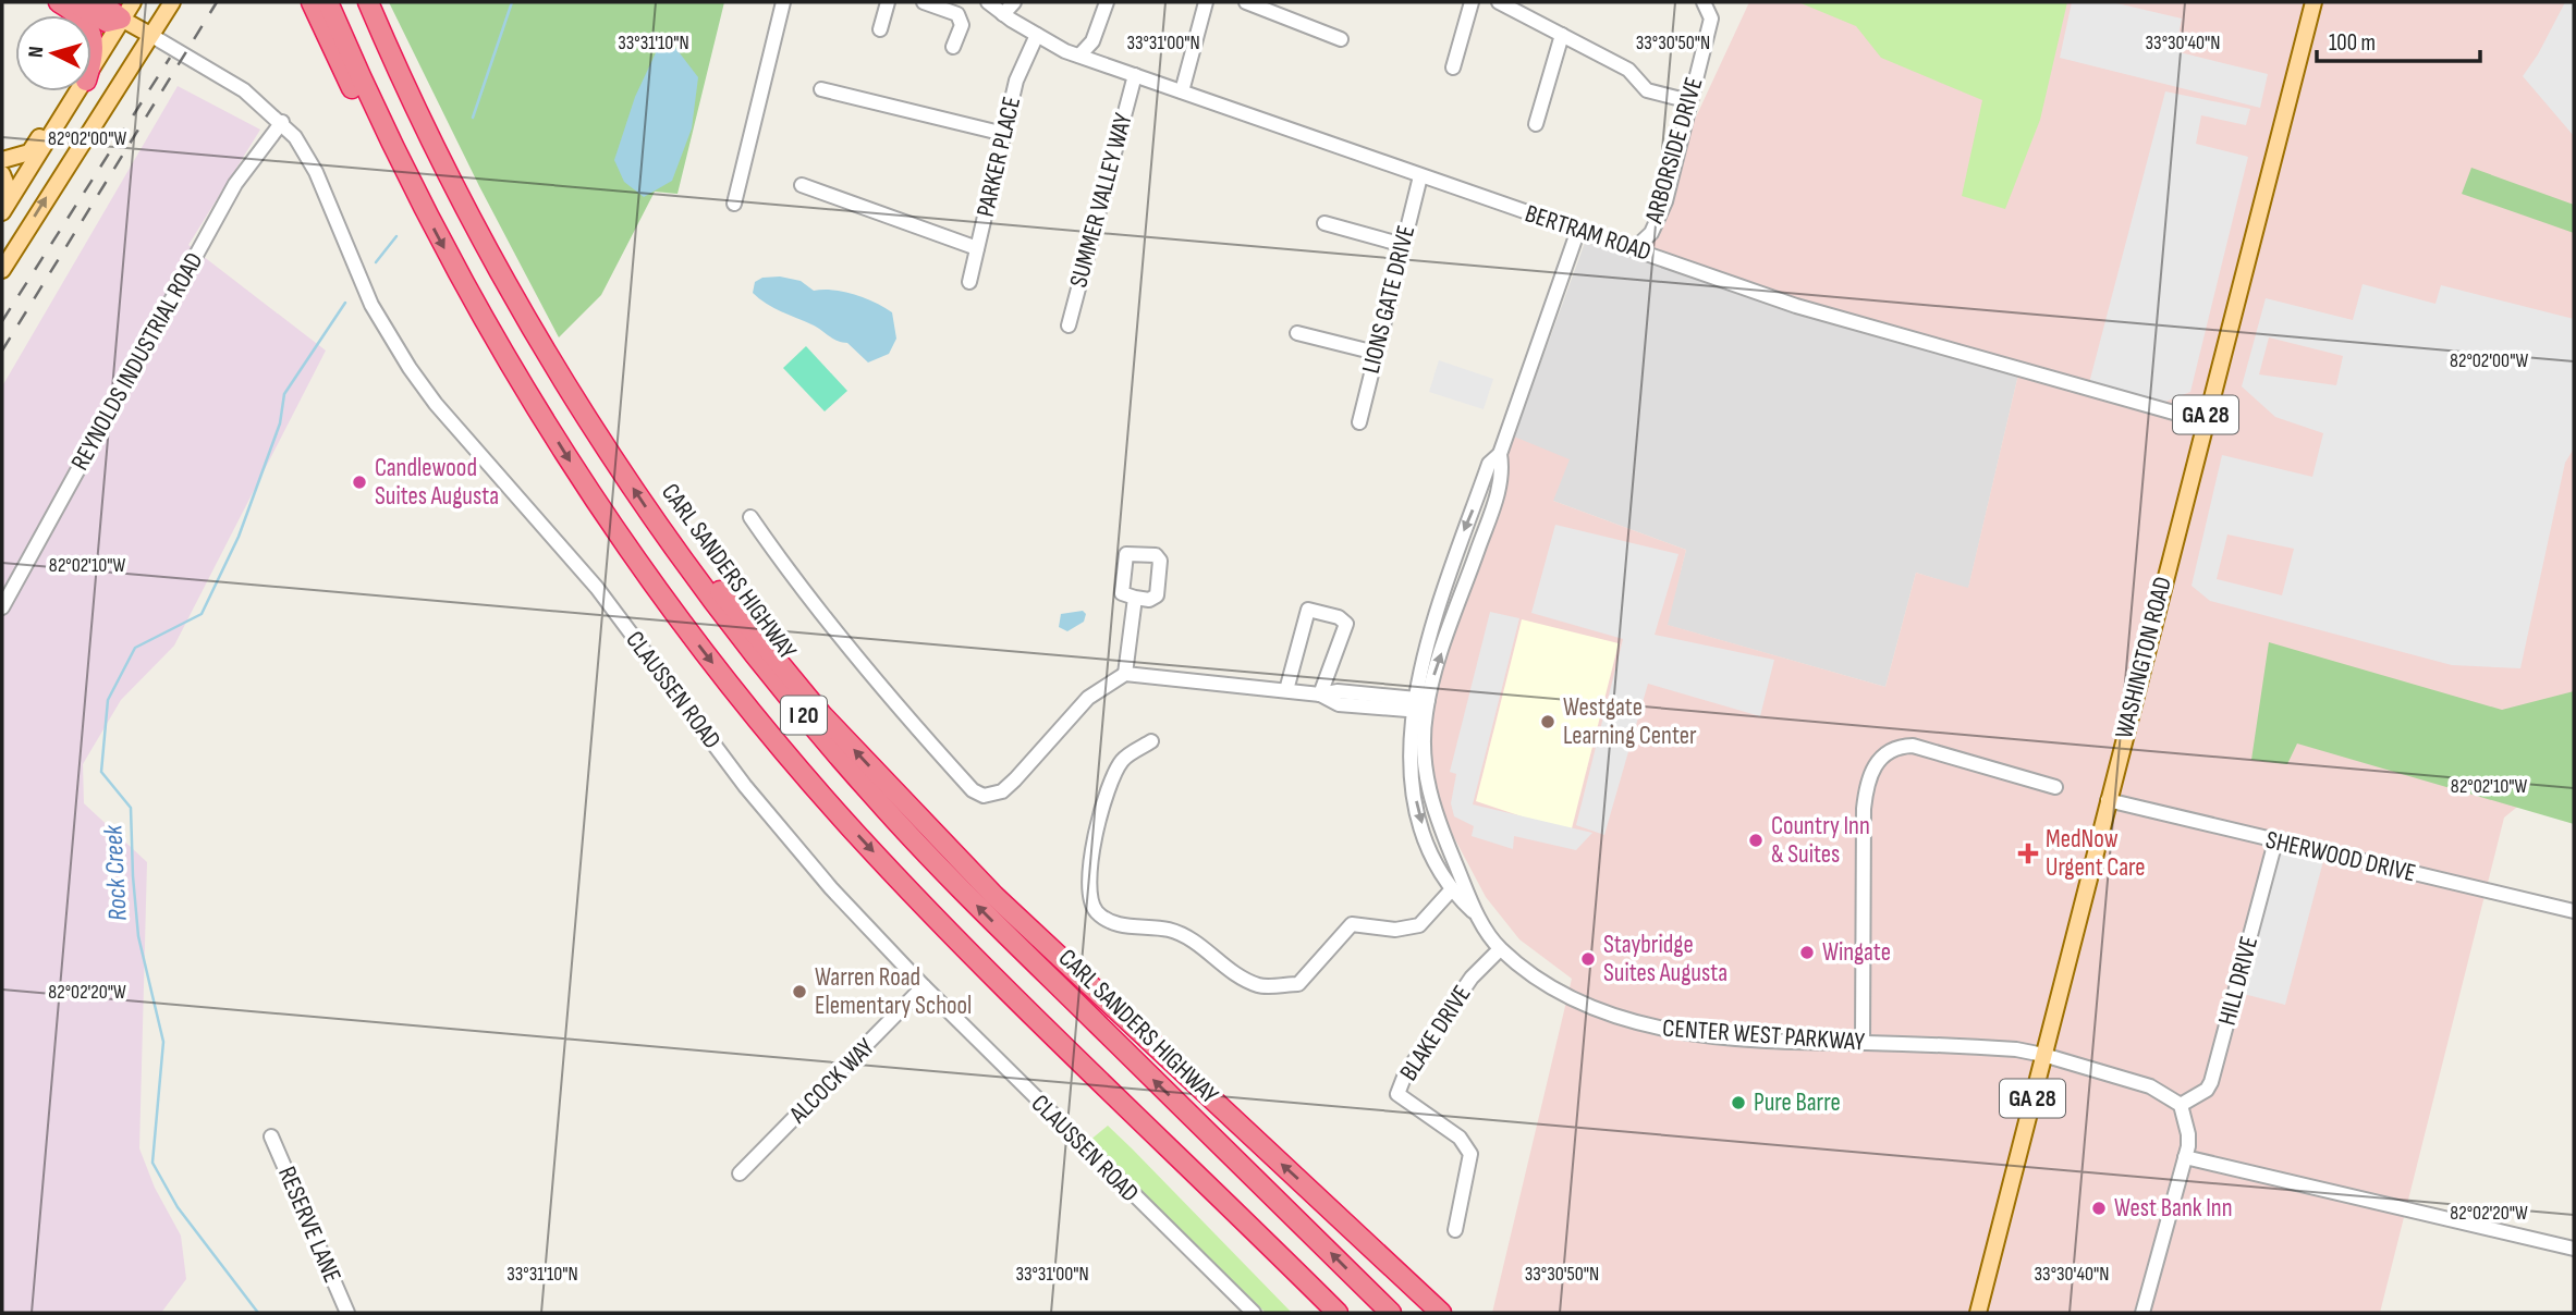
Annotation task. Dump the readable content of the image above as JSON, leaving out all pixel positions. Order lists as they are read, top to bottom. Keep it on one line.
{"streets":{"highway":["CARL SANDERS HIGHWAY","I 20"],"main road":["GA 28","WASHINGTON ROAD"],"street":["ARBORSIDE DRIVE","PARKER PLACE","SUMMER VALLEY WAY","BERTRAM ROAD","LIONS GATE DRIVE","REYNOLDS INDUSTRIAL ROAD","CLAUSSEN ROAD","SHERWOOD DRIVE","HILL DRIVE","BLAKE DRIVE","CENTER WEST PARKWAY","ALCOCK WAY","RESERVE LANE"]},"crossings":[["ARBORSIDE DRIVE","BERTRAM ROAD"],["PARKER PLACE","BERTRAM ROAD"],["SUMMER VALLEY WAY","BERTRAM ROAD"],["BERTRAM ROAD","LIONS GATE DRIVE"],["BERTRAM ROAD","WASHINGTON ROAD"],["BERTRAM ROAD","CENTER WEST PARKWAY"],["REYNOLDS INDUSTRIAL ROAD","CLAUSSEN ROAD"],["WASHINGTON ROAD","SHERWOOD DRIVE"],["WASHINGTON ROAD","CENTER WEST PARKWAY"],["CLAUSSEN ROAD","ALCOCK WAY"],["SHERWOOD DRIVE","HILL DRIVE"],["HILL DRIVE","CENTER WEST PARKWAY"],["BLAKE DRIVE","CENTER WEST PARKWAY"]],"water":["Rock Creek"],"places":{"other":["Candlewood Suites Augusta","Westgate Learning Center","Country Inn & Suites","Wingate","Staybridge Suites Augusta","Warren Road Elementary School","Pure Barre","West Bank Inn"],"health":["MedNow Urgent Care"]},"scale_bar":"100 m","north":"left","coordinates":["33°30'40\"N","33°31'10\"N","33°31'00\"N","33°30'50\"N","82°02'00\"W","82°02'10\"W","82°02'20\"W"]}
